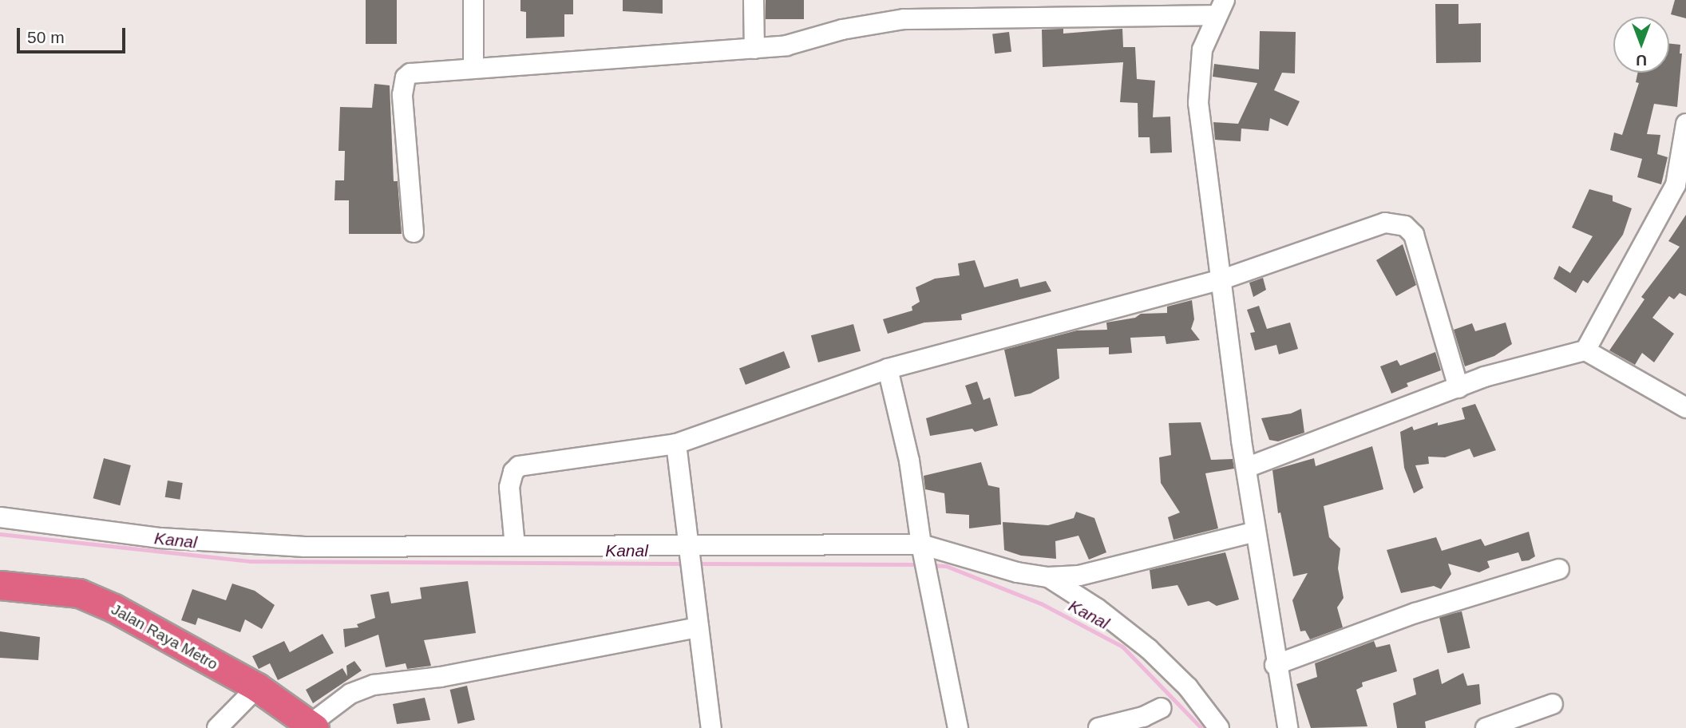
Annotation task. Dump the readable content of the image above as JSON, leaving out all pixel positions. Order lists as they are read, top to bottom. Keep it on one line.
{"streets":{"highway":["Jalan Raya Metro"]},"water":["Kanal"],"scale_bar":"50 m","north":"bottom"}
